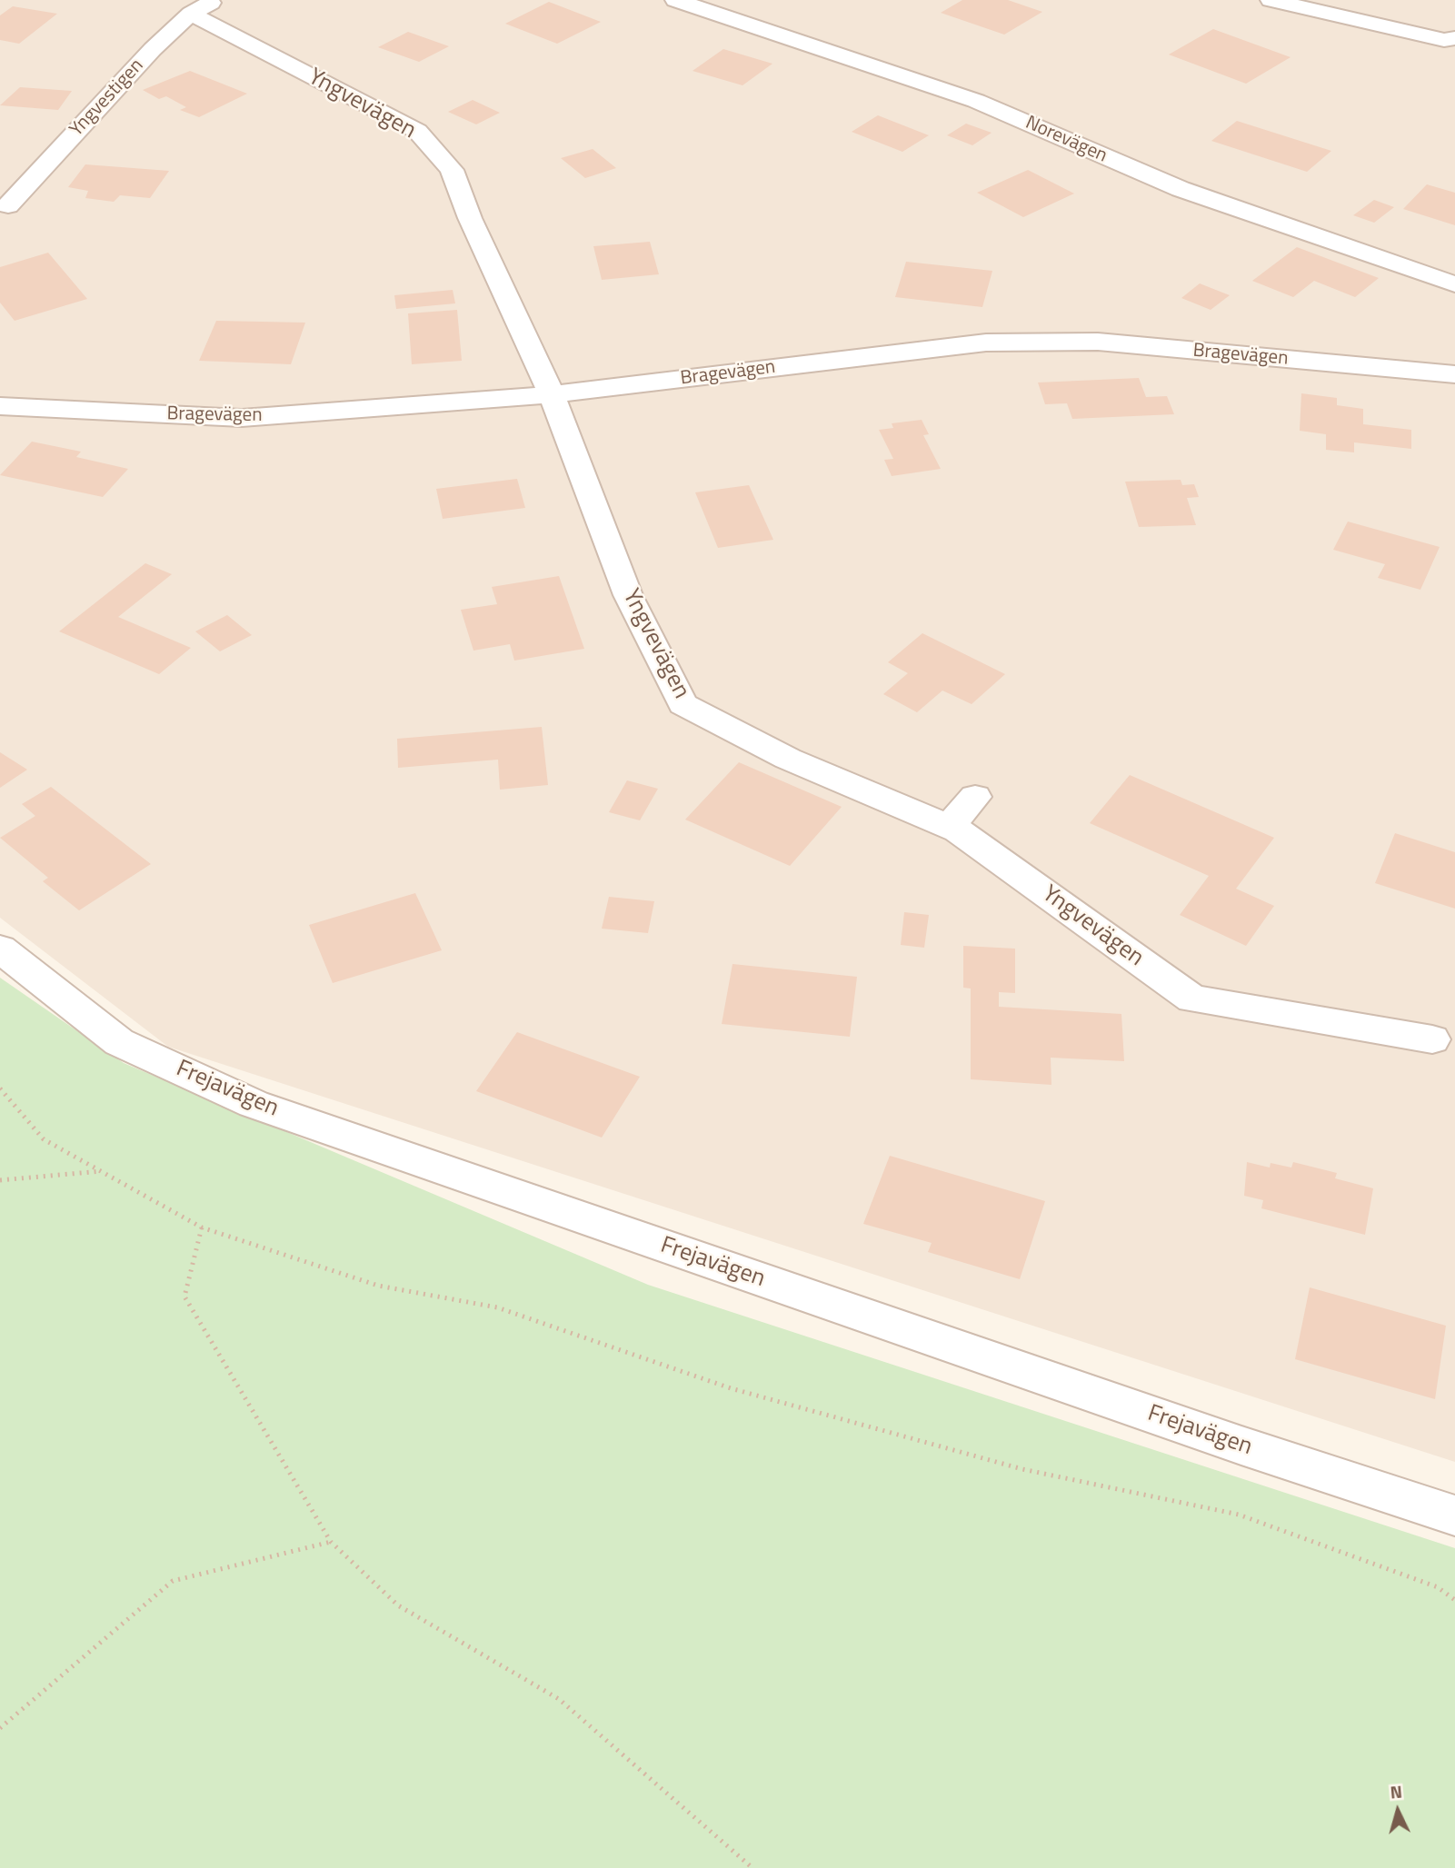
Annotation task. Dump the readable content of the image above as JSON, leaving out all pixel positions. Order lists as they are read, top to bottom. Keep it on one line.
{"streets":{"street":["Yngvestigen","Yngvevägen","Norevägen","Bragevägen","Frejavägen"]},"crossings":[["Yngvestigen","Yngvevägen"],["Yngvevägen","Bragevägen"]],"north":"top"}
